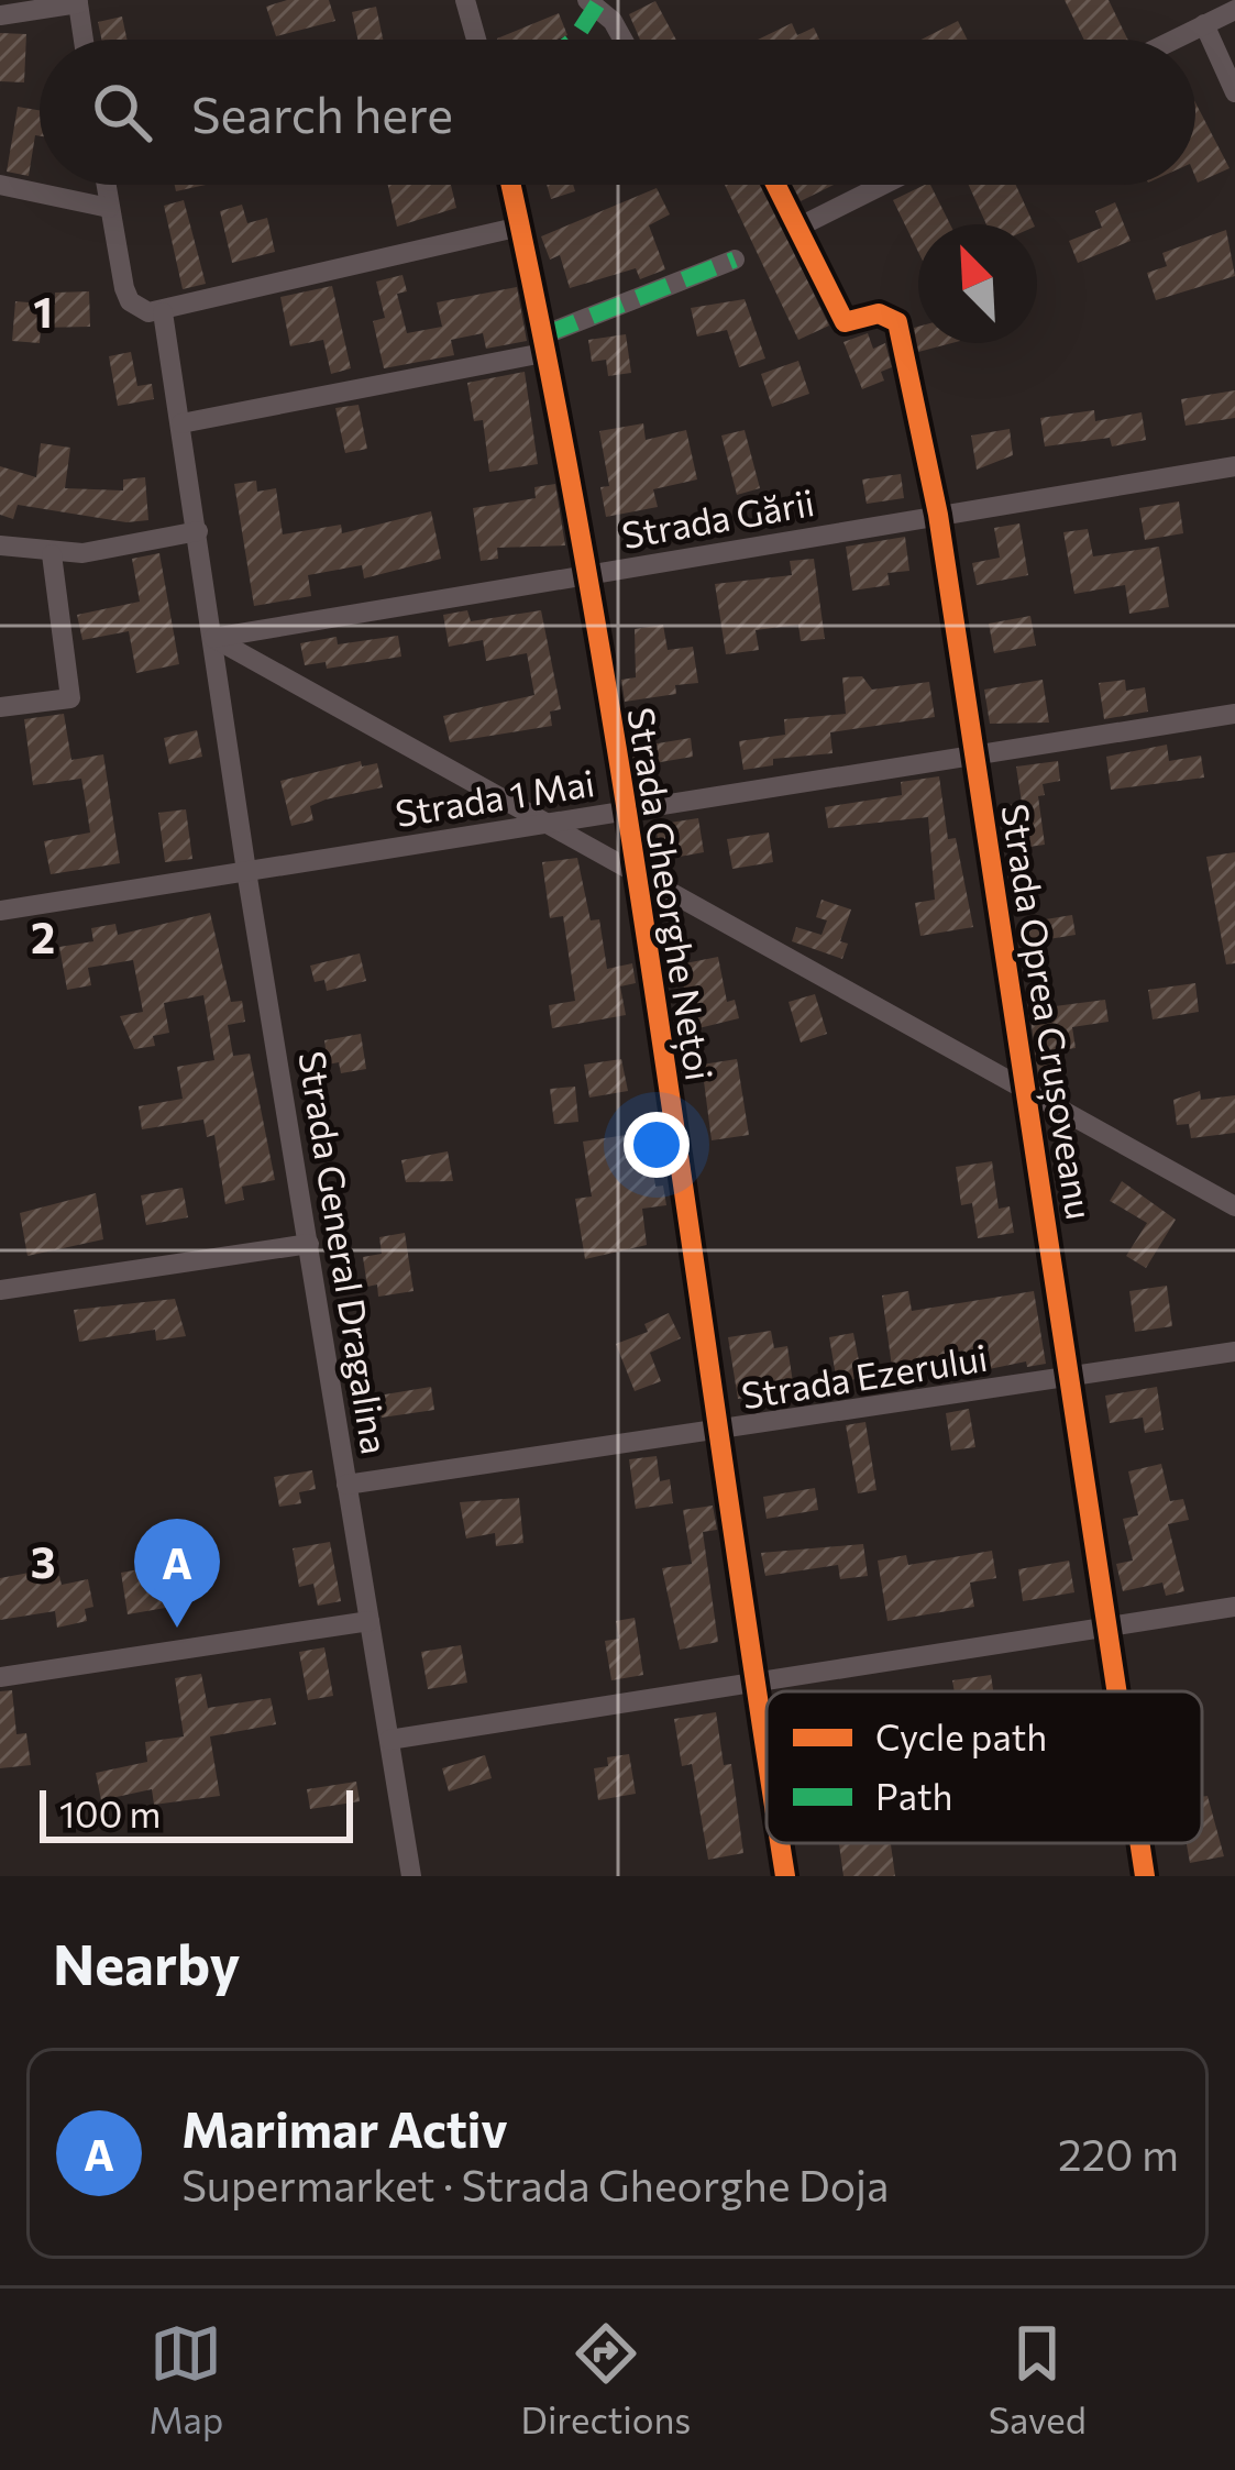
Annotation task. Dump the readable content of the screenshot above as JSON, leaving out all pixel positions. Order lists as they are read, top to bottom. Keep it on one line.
{"streets":{"street":["Strada Gării","Strada 1 Mai","Strada Gheorghe Nețoi","Strada Oprea Crușoveanu","Strada General Dragalina","Strada Ezerului"]},"crossings":[["Strada Gării","Strada Gheorghe Nețoi"],["Strada Gării","Strada Oprea Crușoveanu"],["Strada Gării","Strada General Dragalina"],["Strada 1 Mai","Strada Gheorghe Nețoi"],["Strada 1 Mai","Strada Oprea Crușoveanu"],["Strada 1 Mai","Strada General Dragalina"],["Strada Gheorghe Nețoi","Strada Ezerului"],["Strada Oprea Crușoveanu","Strada Ezerului"],["Strada General Dragalina","Strada Ezerului"]],"legend":["Cycle path","Path"],"scale_bar":"100 m","north":"top left","page":{"search":"Search here","pins":"A","scale":"100 m","heading":"Nearby","list":[{"mark":"A","name":"Marimar Activ","note":"Supermarket · Strada Gheorghe Doja","value":"220 m"}],"nav":["Map","Directions","Saved"]},"grid":{"rows":["1","2","3"]}}
